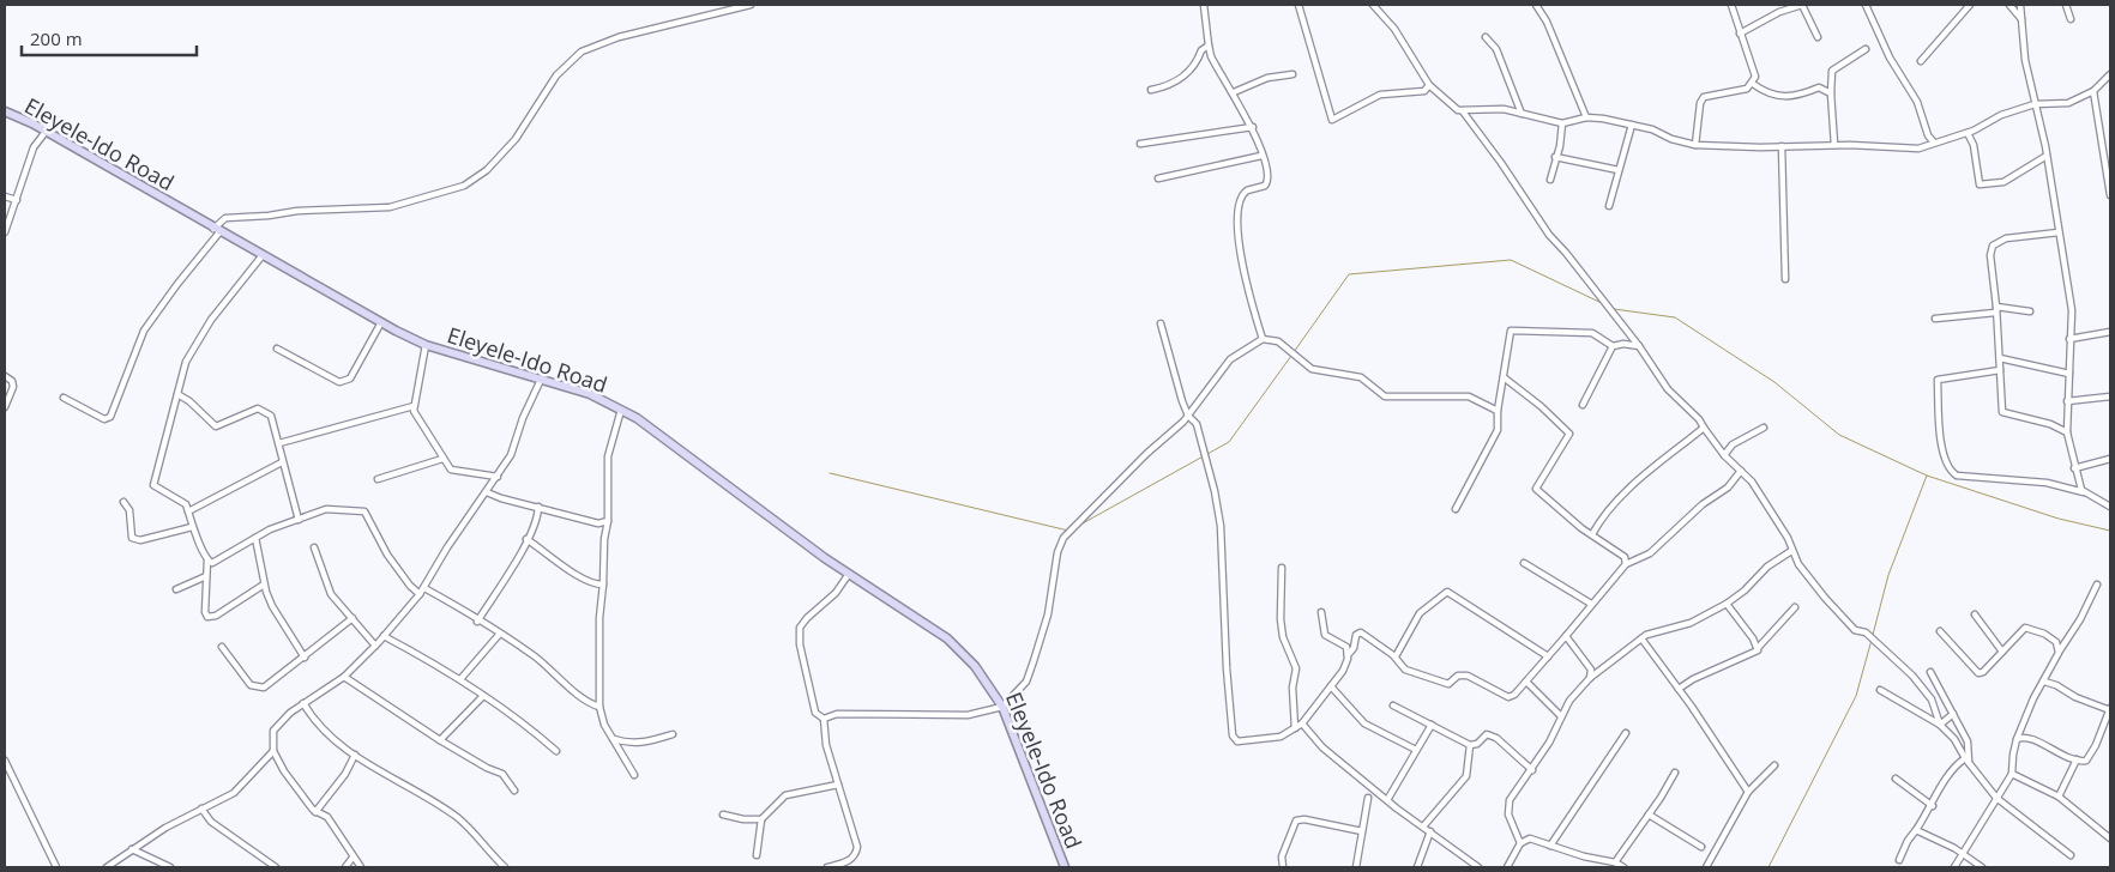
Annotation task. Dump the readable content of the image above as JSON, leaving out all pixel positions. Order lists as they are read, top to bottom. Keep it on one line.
{"streets":{"main road":["Eleyele-Ido Road"]},"scale_bar":"200 m"}
